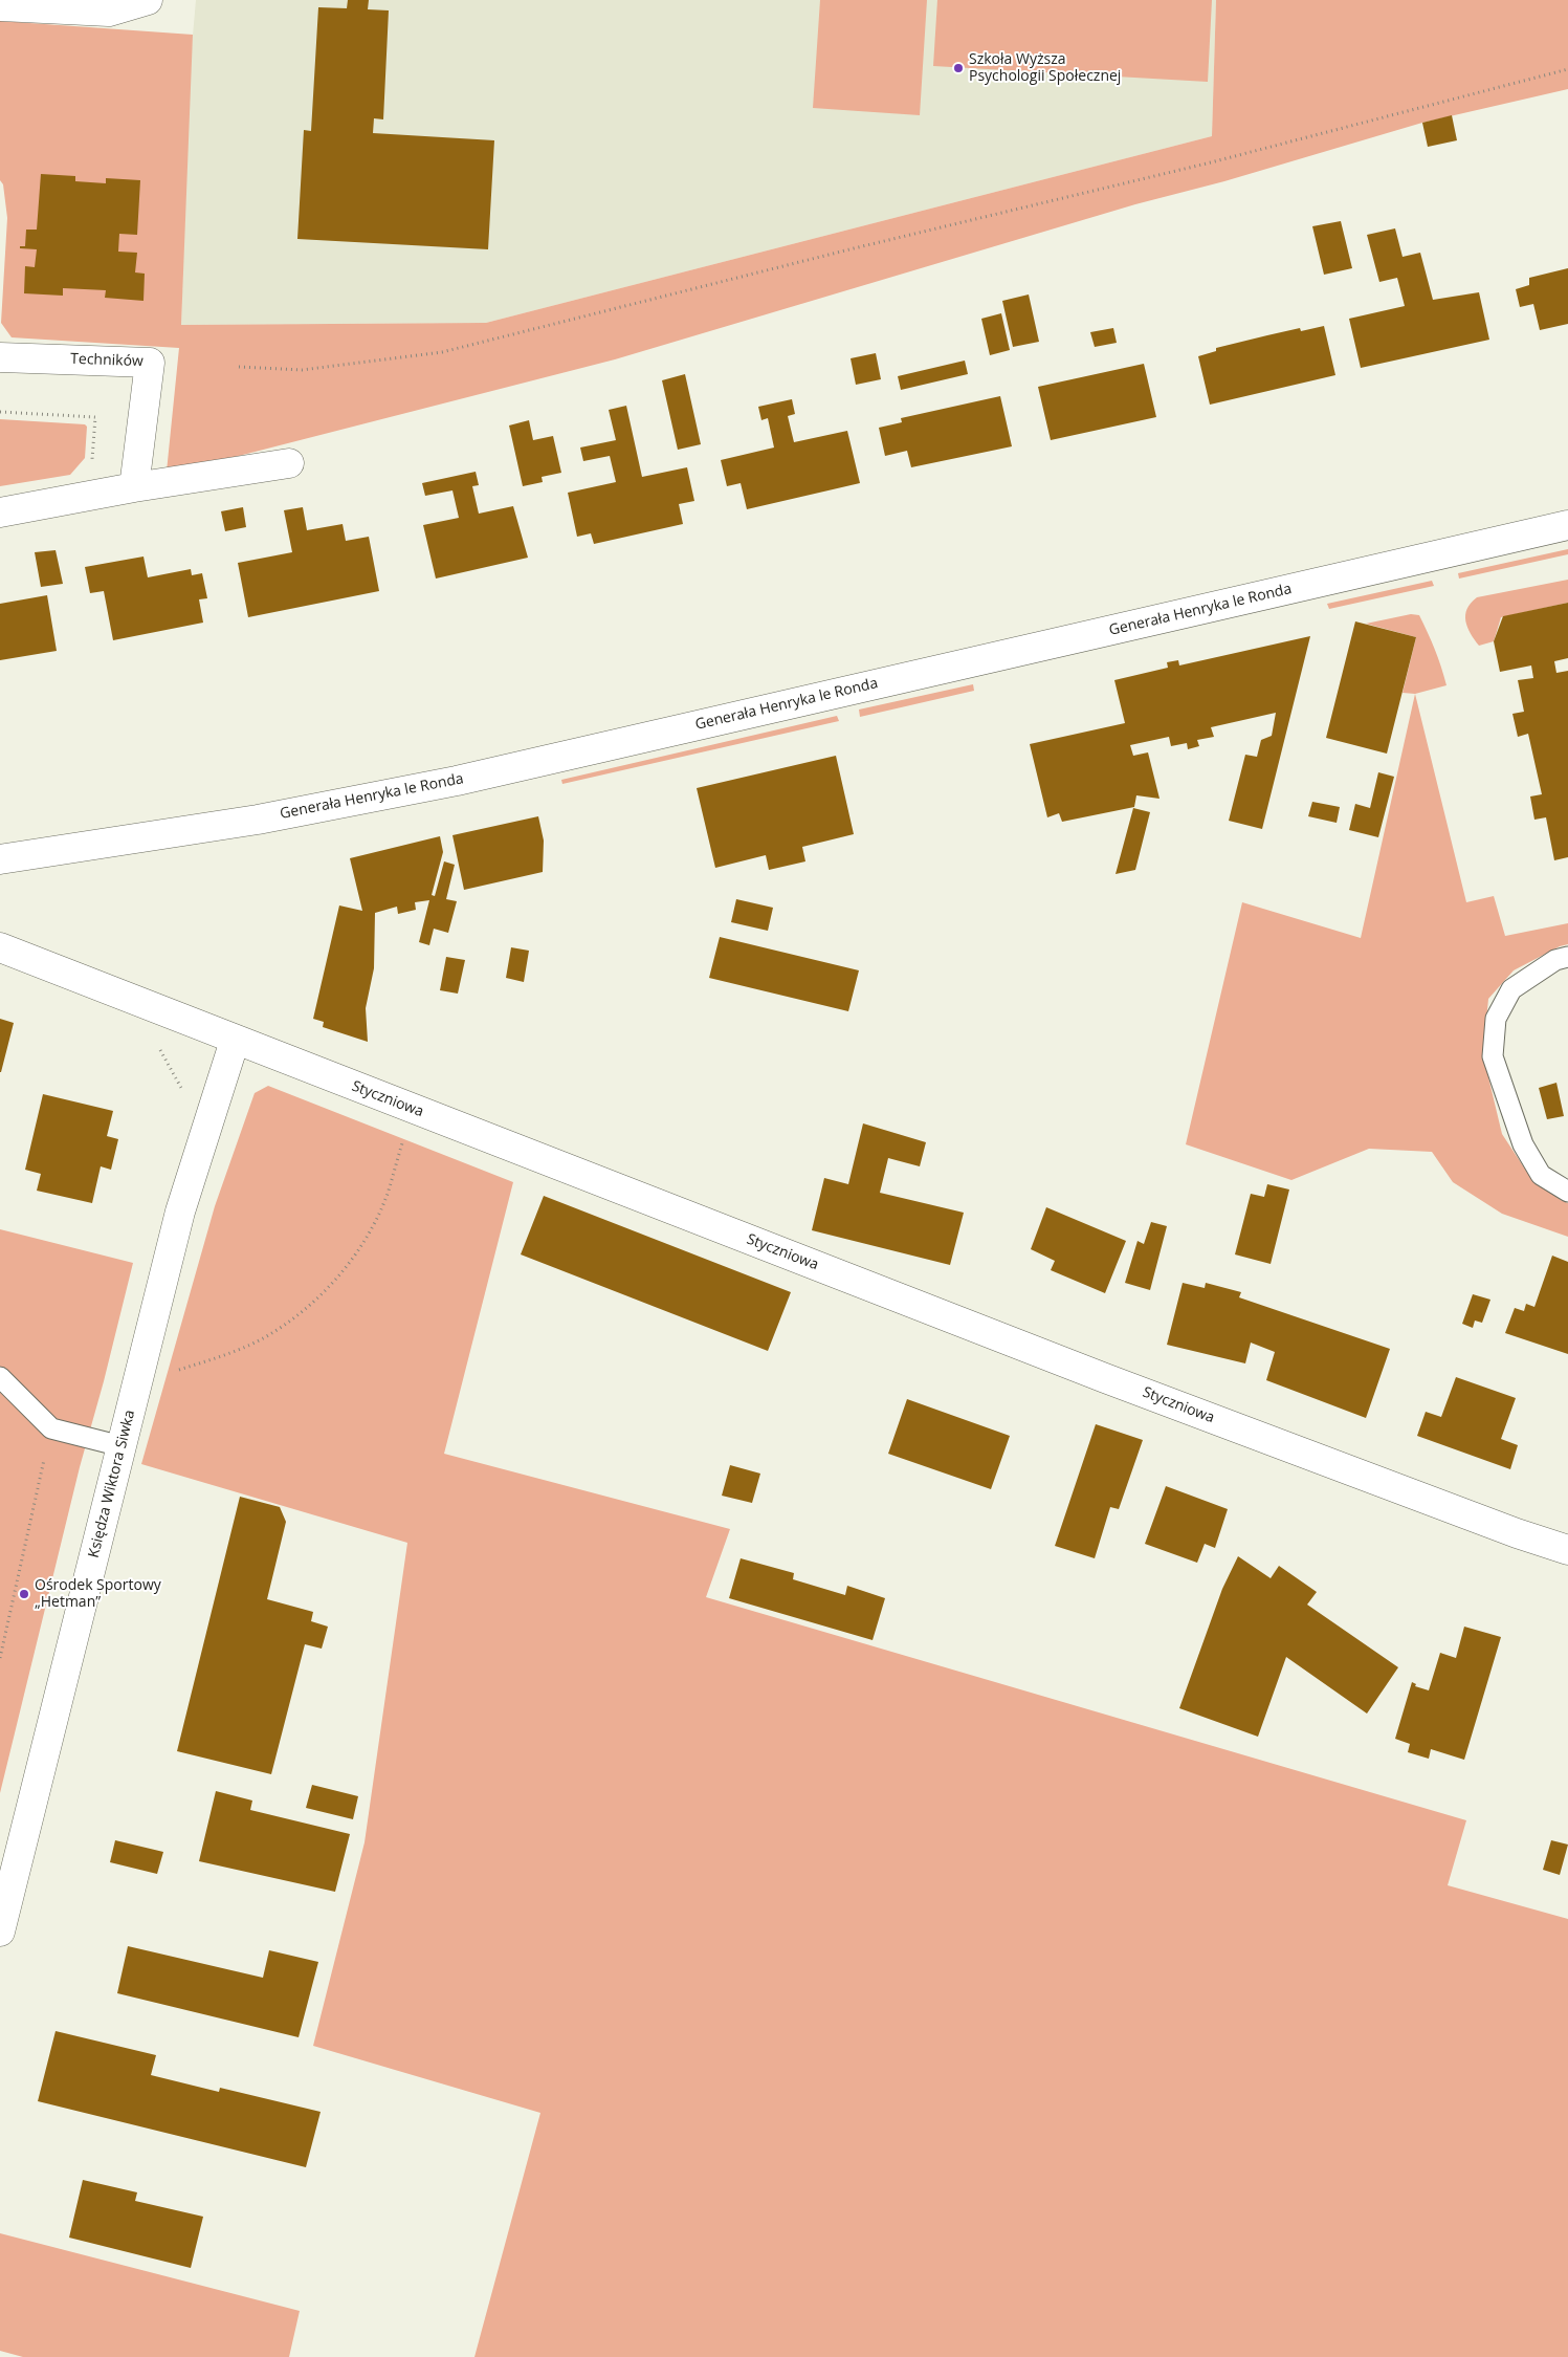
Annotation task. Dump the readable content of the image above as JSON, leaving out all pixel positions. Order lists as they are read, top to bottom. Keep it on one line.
{"streets":{"street":["Techników","Generała Henryka le Ronda","Styczniowa","Księdza Wiktora Siwka"]},"crossings":[["Styczniowa","Księdza Wiktora Siwka"]],"places":["Szkoła Wyższa Psychologii Społecznej","Ośrodek Sportowy „Hetman”"]}
